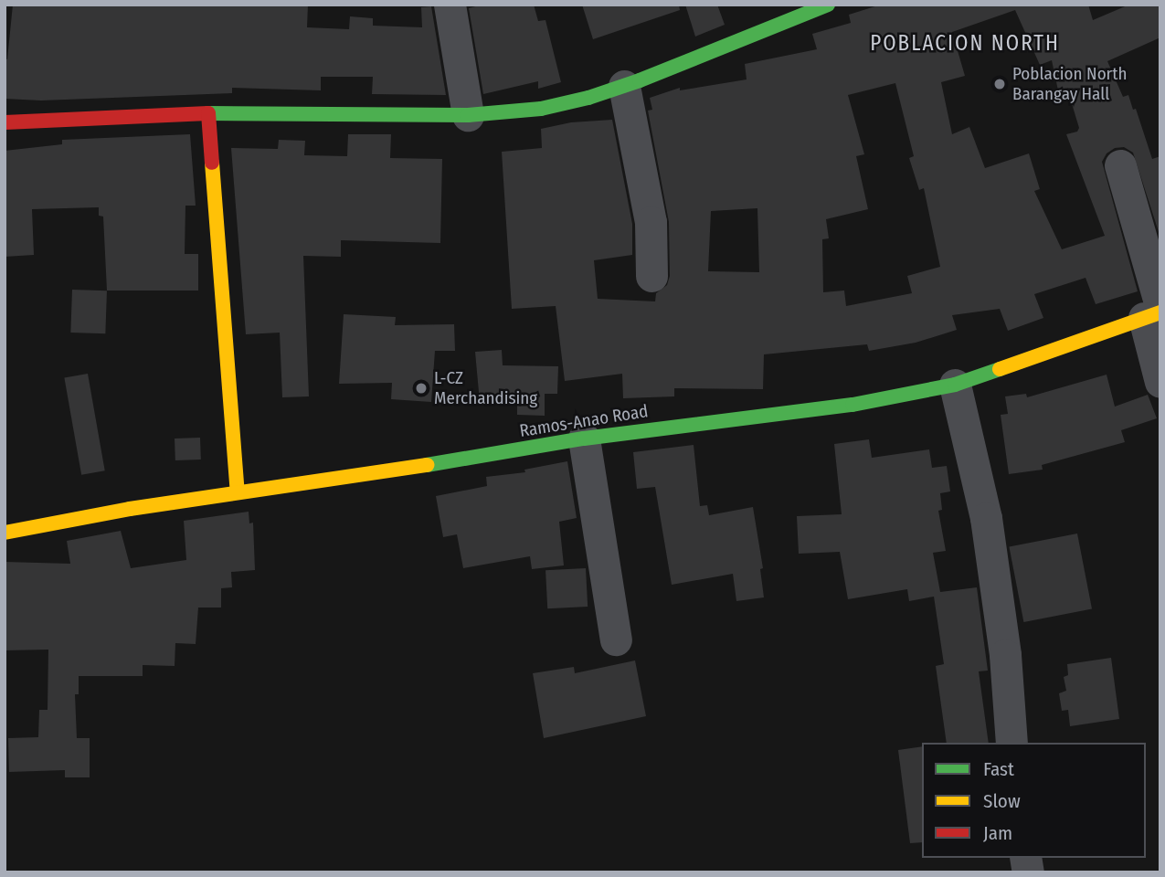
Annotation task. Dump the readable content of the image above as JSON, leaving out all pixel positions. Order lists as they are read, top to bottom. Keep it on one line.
{"streets":{"street":["Ramos-Anao Road"]},"districts":["POBLACION NORTH"],"places":["Poblacion North Barangay Hall","L-CZ Merchandising"],"legend":["Fast","Slow","Jam"]}
